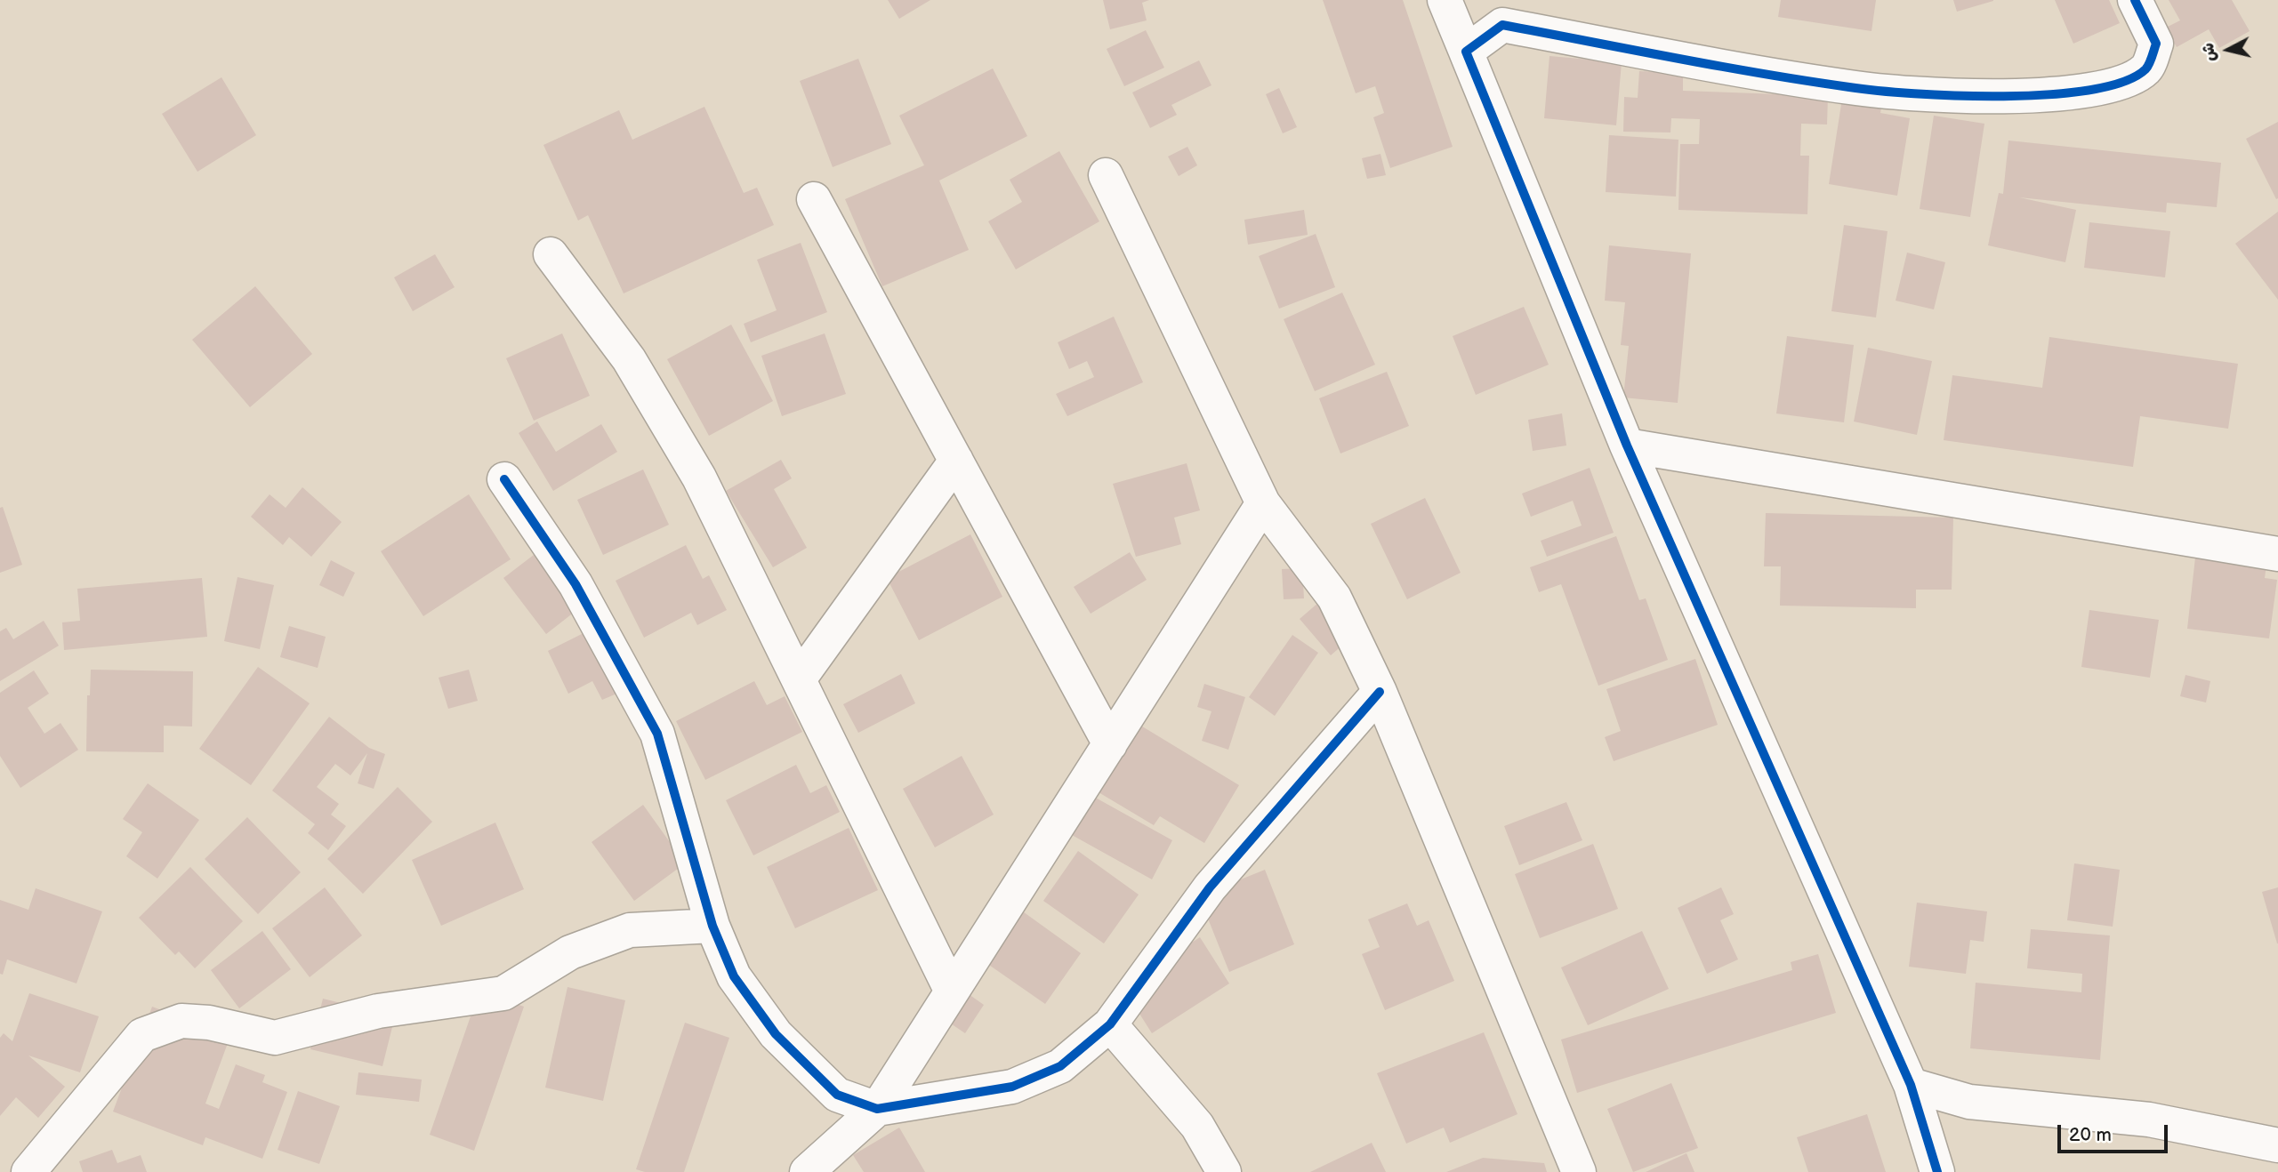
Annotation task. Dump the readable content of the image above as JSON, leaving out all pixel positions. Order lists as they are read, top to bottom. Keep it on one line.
{"scale_bar":"20 m","north":"left"}
